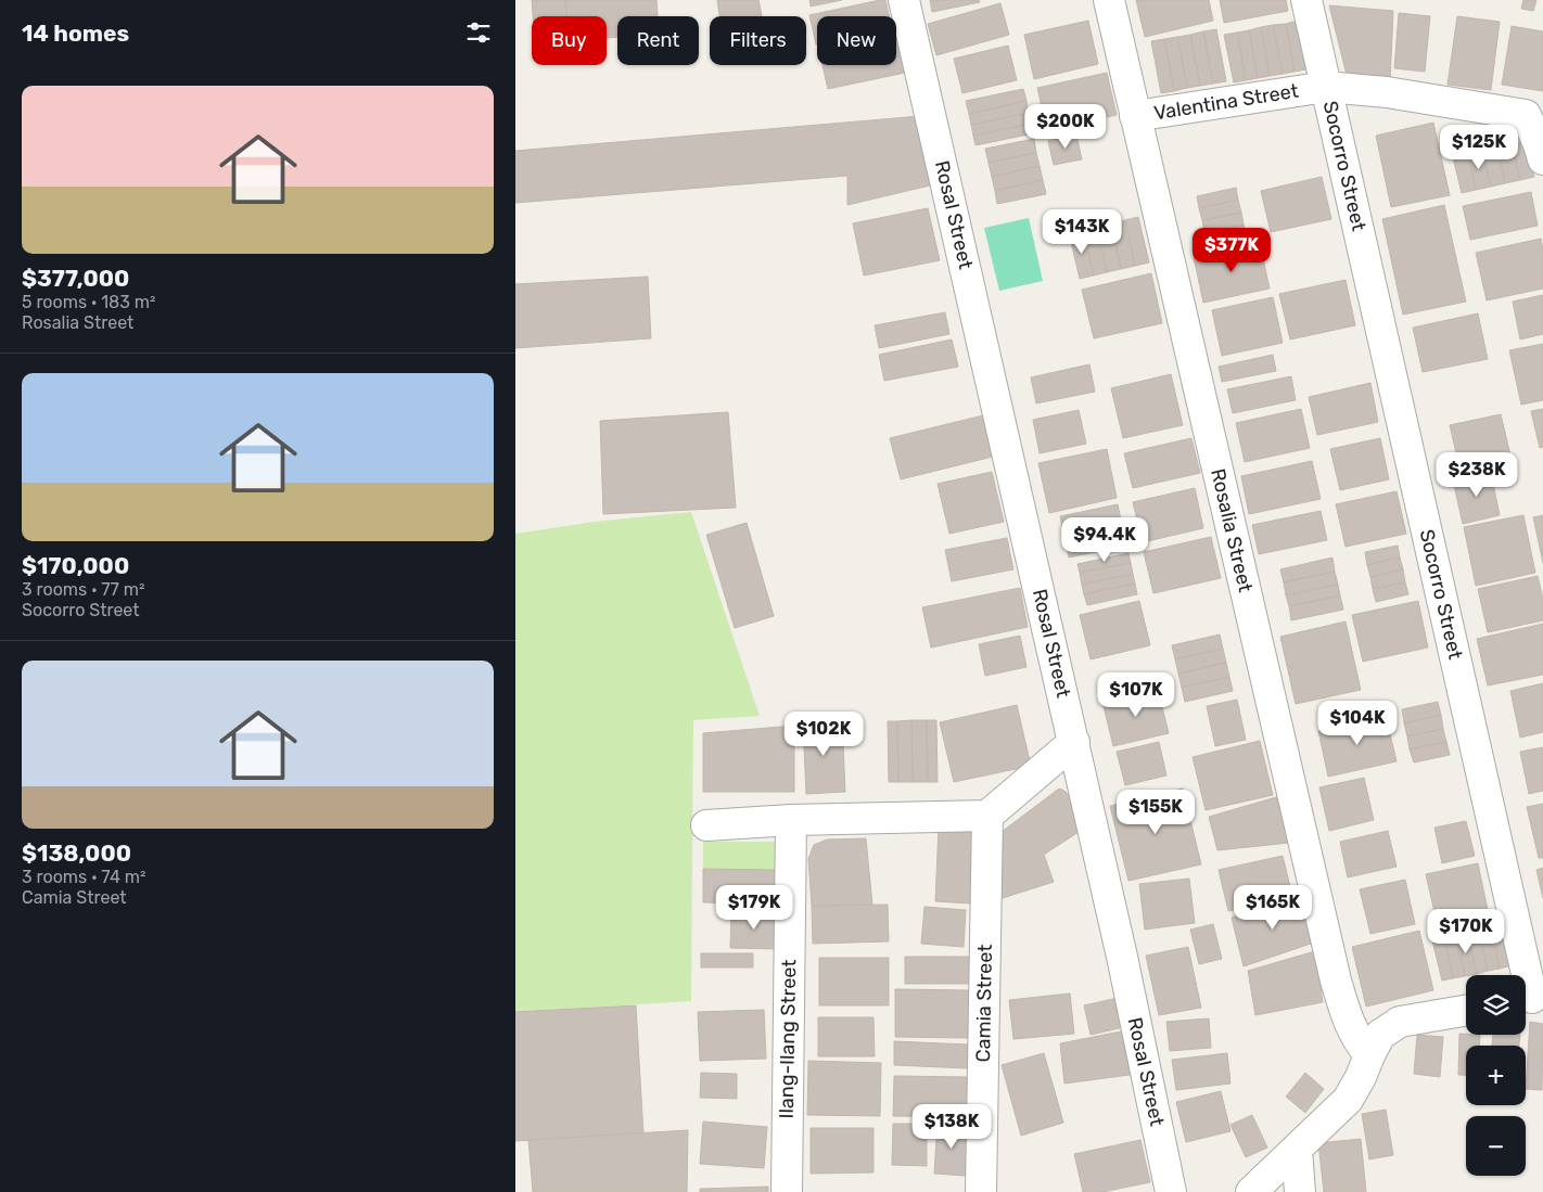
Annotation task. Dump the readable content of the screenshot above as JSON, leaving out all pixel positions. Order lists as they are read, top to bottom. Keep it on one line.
{"streets":{"street":["Valentina Street","Socorro Street","Rosal Street","Rosalia Street","Camia Street","Ilang-Ilang Street"]},"crossings":[["Valentina Street","Socorro Street"],["Valentina Street","Rosalia Street"]],"page":{"heading":"14 homes","chip":["Buy","Rent","Filters","New"],"list":[{"name":"$377,000","note":"5 rooms · 183 m² · Rosalia Street"},{"name":"$170,000","note":"3 rooms · 77 m² · Socorro Street"},{"name":"$138,000","note":"3 rooms · 74 m² · Camia Street"}],"price":["$200K","$125K","$143K","$377K","$238K","$94.4K","$107K","$104K","$102K","$155K","$179K","$165K","$170K","$138K"],"map_buttons":["+","−"]}}
